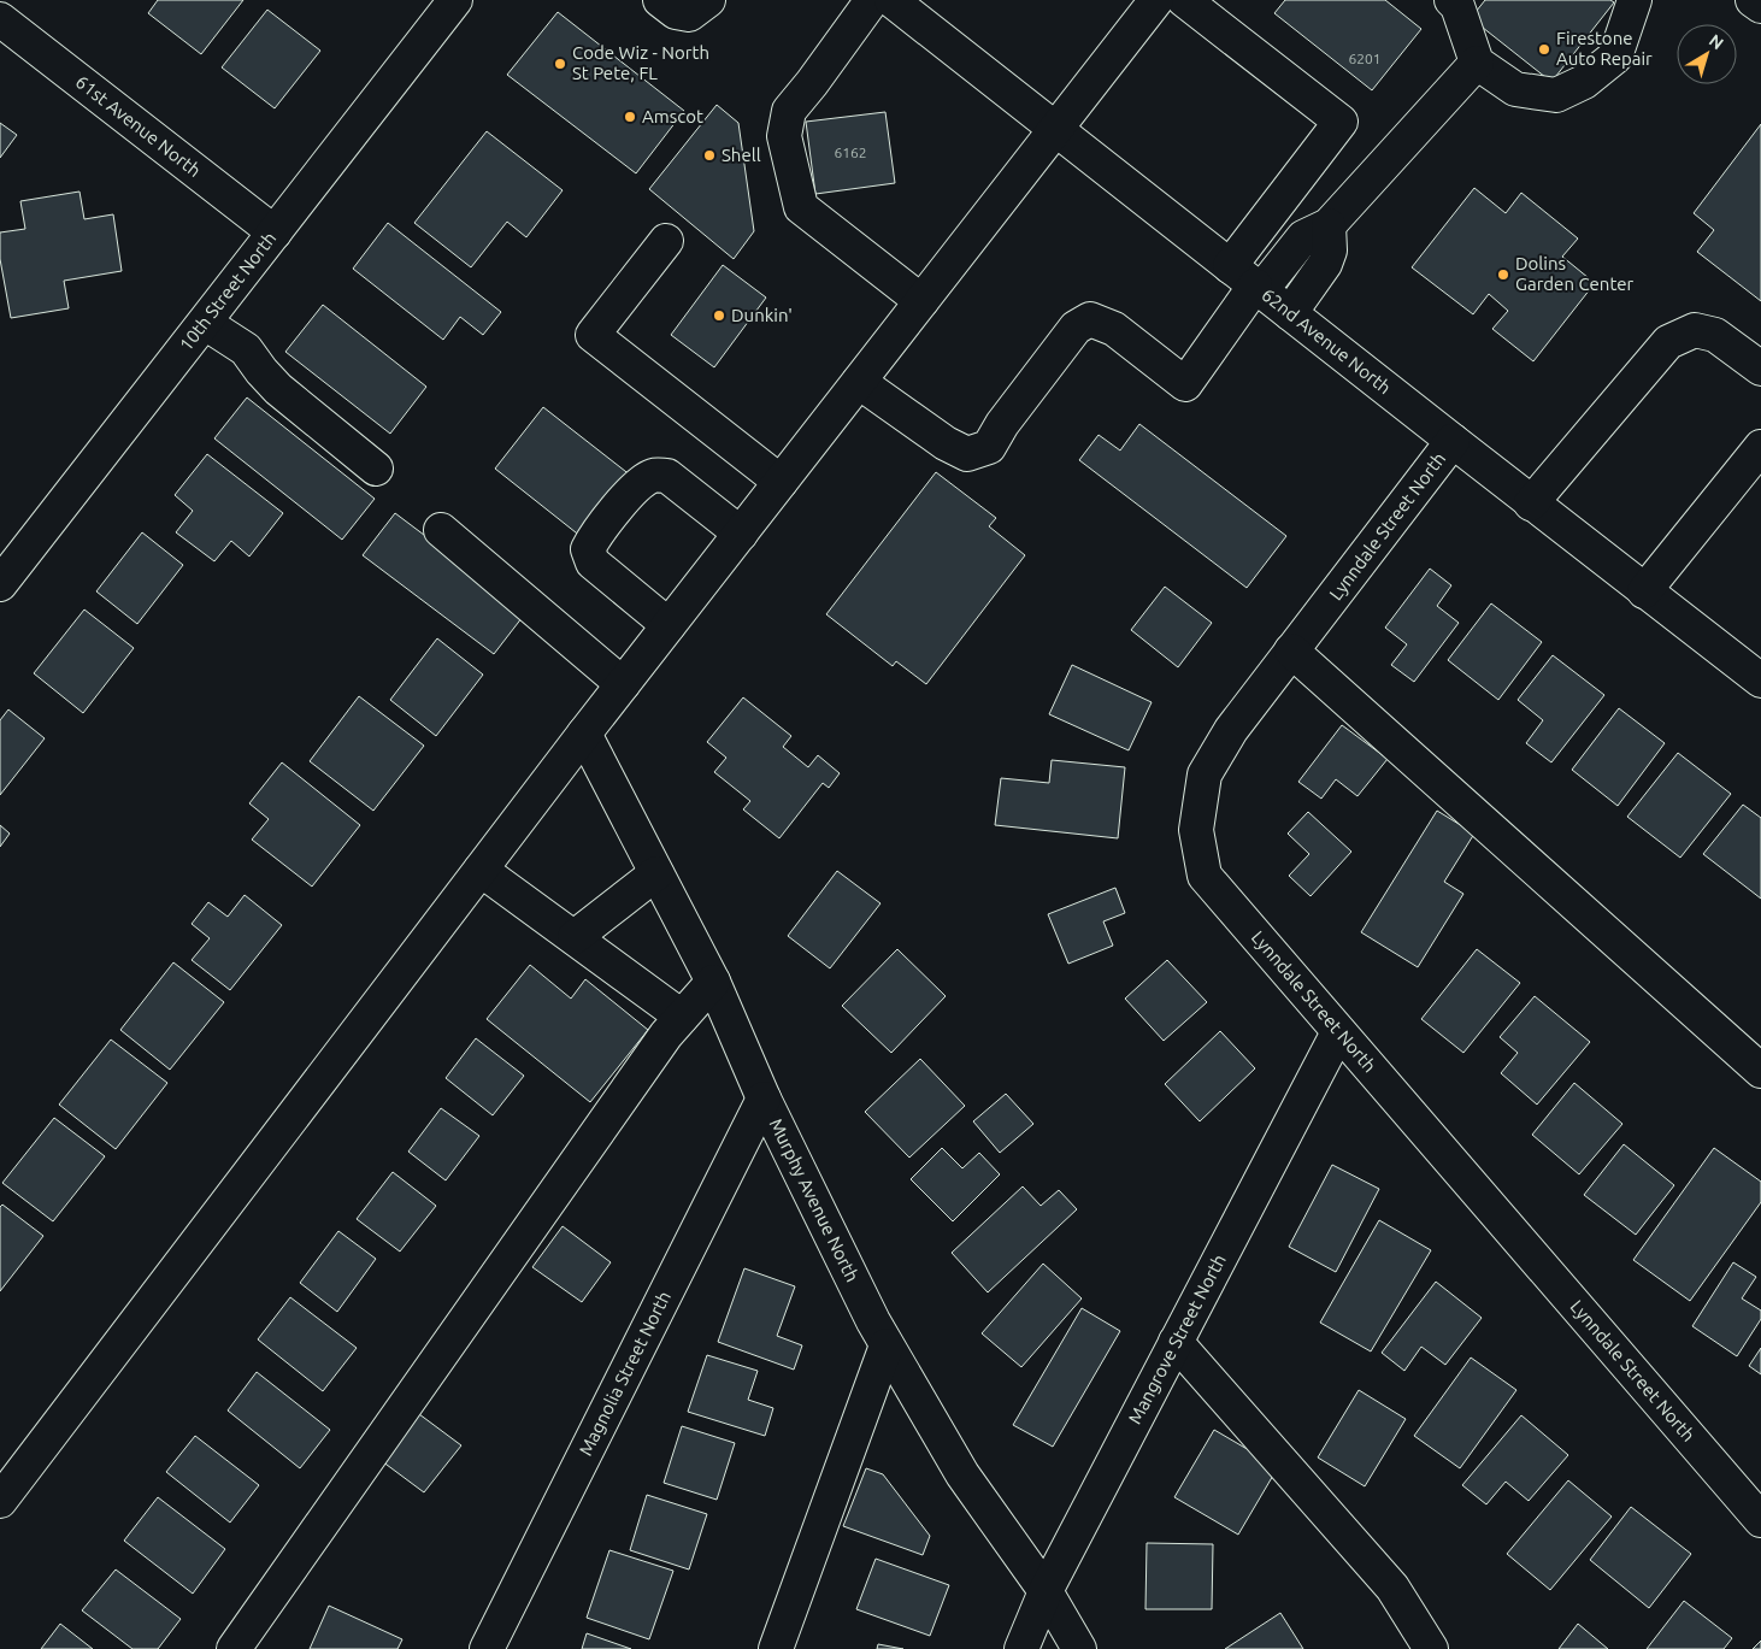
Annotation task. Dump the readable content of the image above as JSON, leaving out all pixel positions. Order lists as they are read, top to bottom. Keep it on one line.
{"streets":{"street":["61st Avenue North","10th Street North","62nd Avenue North","Lynndale Street North","Murphy Avenue North","Mangrove Street North","Magnolia Street North"]},"crossings":[["61st Avenue North","10th Street North"],["62nd Avenue North","Lynndale Street North"],["Lynndale Street North","Mangrove Street North"],["Murphy Avenue North","Mangrove Street North"],["Murphy Avenue North","Magnolia Street North"]],"places":["Firestone Auto Repair","Code Wiz - North St Pete, FL","Amscot","Shell","Dolins Garden Center","Dunkin'"],"house_numbers":["6201","6162"],"north":"top right"}
